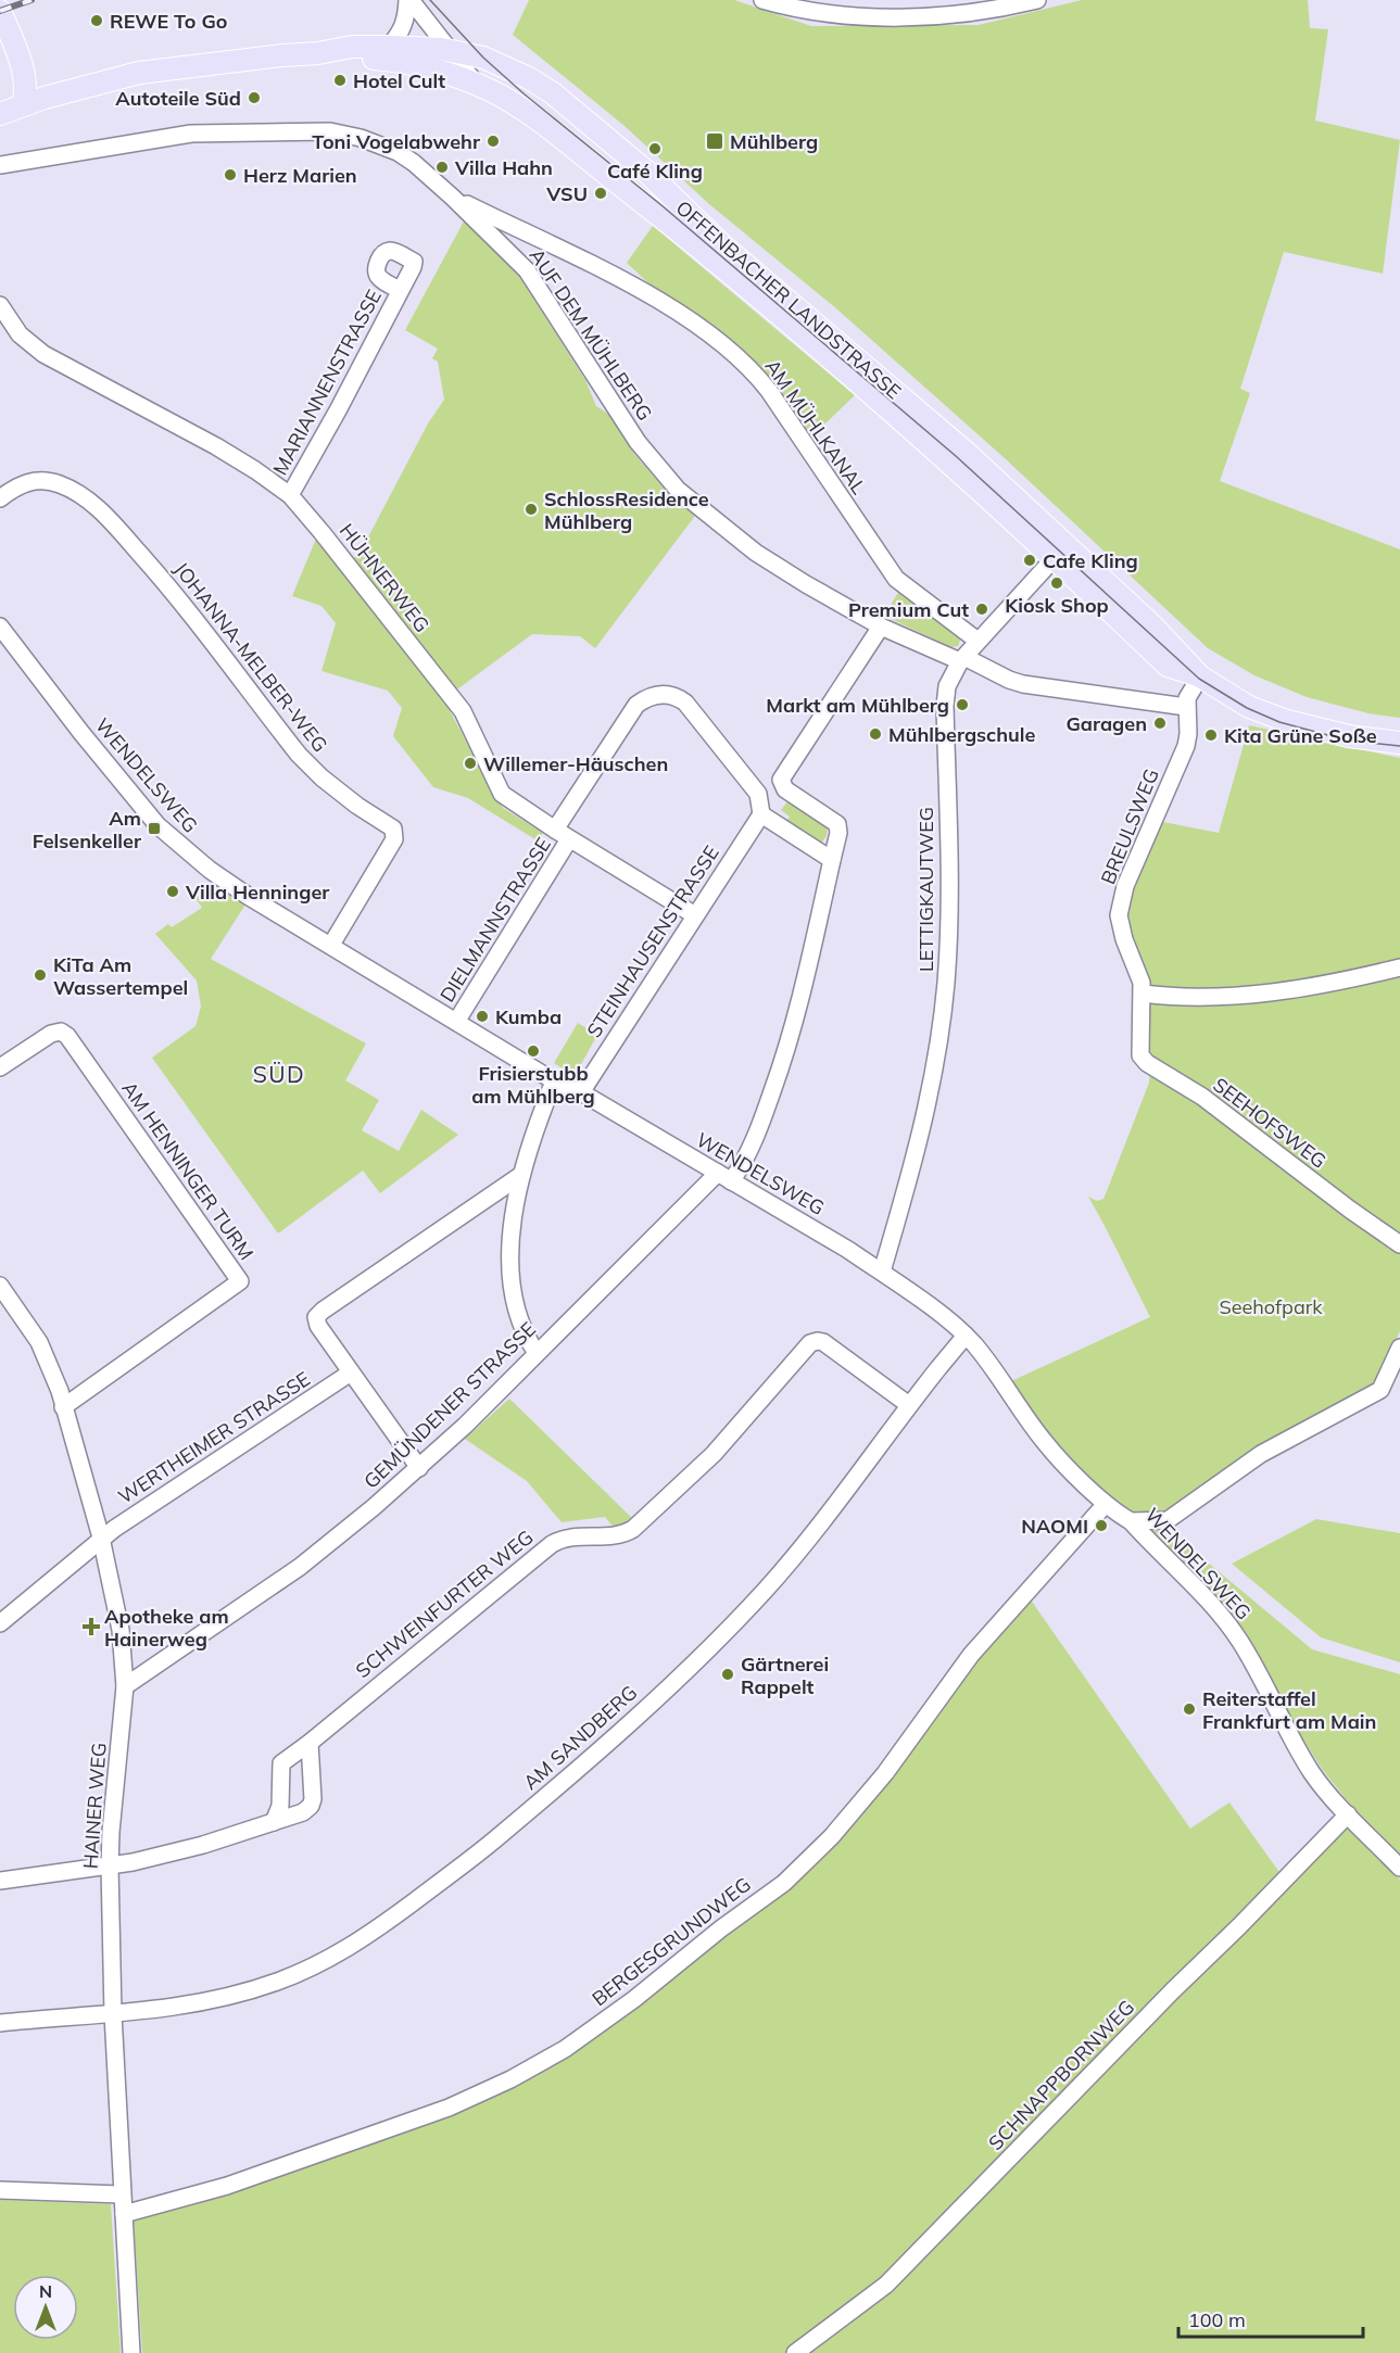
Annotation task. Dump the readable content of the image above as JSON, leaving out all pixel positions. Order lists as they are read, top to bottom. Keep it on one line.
{"streets":{"main road":["OFFENBACHER LANDSTRASSE"],"street":["AUF DEM MÜHLBERG","MARIANNENSTRASSE","AM MÜHLKANAL","HÜHNERWEG","JOHANNA-MELBER-WEG","WENDELSWEG","BREULSWEG","LETTIGKAUTWEG","DIELMANNSTRASSE","STEINHAUSENSTRASSE","SEEHOFSWEG","AM HENNINGER TURM","GEMÜNDENER STRASSE","WERTHEIMER STRASSE","SCHWEINFURTER WEG","AM SANDBERG","HAINER WEG","BERGESGRUNDWEG","SCHNAPPBORNWEG"]},"crossings":[["OFFENBACHER LANDSTRASSE","BREULSWEG"],["OFFENBACHER LANDSTRASSE","LETTIGKAUTWEG"],["AUF DEM MÜHLBERG","AM MÜHLKANAL"],["AUF DEM MÜHLBERG","BREULSWEG"],["AUF DEM MÜHLBERG","LETTIGKAUTWEG"],["AUF DEM MÜHLBERG","GEMÜNDENER STRASSE"],["MARIANNENSTRASSE","HÜHNERWEG"],["AM MÜHLKANAL","LETTIGKAUTWEG"],["HÜHNERWEG","DIELMANNSTRASSE"],["HÜHNERWEG","STEINHAUSENSTRASSE"],["JOHANNA-MELBER-WEG","WENDELSWEG"],["WENDELSWEG","LETTIGKAUTWEG"],["WENDELSWEG","DIELMANNSTRASSE"],["WENDELSWEG","STEINHAUSENSTRASSE"],["WENDELSWEG","GEMÜNDENER STRASSE"],["WENDELSWEG","AM SANDBERG"],["WENDELSWEG","BERGESGRUNDWEG"],["WENDELSWEG","SCHNAPPBORNWEG"],["BREULSWEG","SEEHOFSWEG"],["DIELMANNSTRASSE","STEINHAUSENSTRASSE"],["AM HENNINGER TURM","HAINER WEG"],["GEMÜNDENER STRASSE","HAINER WEG"],["WERTHEIMER STRASSE","HAINER WEG"],["SCHWEINFURTER WEG","AM SANDBERG"],["AM SANDBERG","HAINER WEG"],["HAINER WEG","BERGESGRUNDWEG"]],"districts":["SÜD"],"parks":["Seehofpark"],"places":{"other":["REWE To Go","Hotel Cult","Autoteile Süd","Toni Vogelabwehr","Café Kling","Villa Hahn","Herz Marien","VSU","SchlossResidence Mühlberg","Cafe Kling","Kiosk Shop","Premium Cut","Markt am Mühlberg","Garagen","Mühlbergschule","Kita Grüne Soße","Willemer-Häuschen","Villa Henninger","KiTa Am Wassertempel","Kumba","Frisierstubb am Mühlberg","NAOMI","Gärtnerei Rappelt","Reiterstaffel Frankfurt am Main"],"transit":["Mühlberg","Am Felsenkeller"],"health":["Apotheke am Hainerweg"]},"scale_bar":"100 m","north":"top"}
